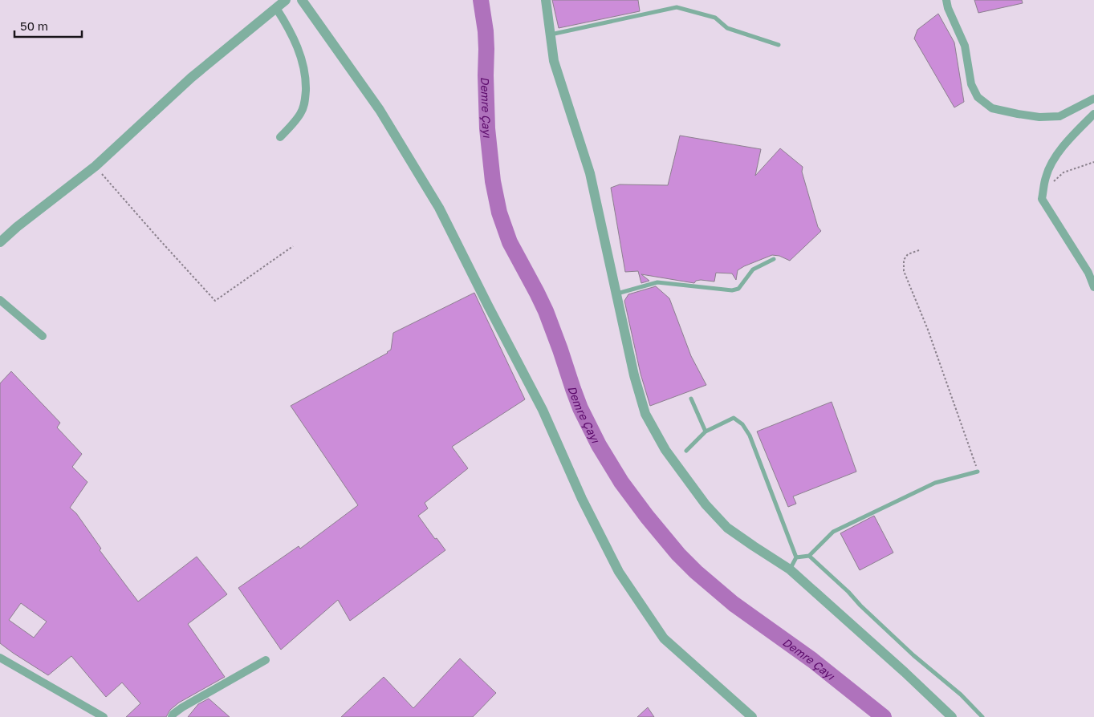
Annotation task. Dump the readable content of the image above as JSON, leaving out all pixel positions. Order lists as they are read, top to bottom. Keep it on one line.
{"water":["Demre Çayı"],"scale_bar":"50 m"}
